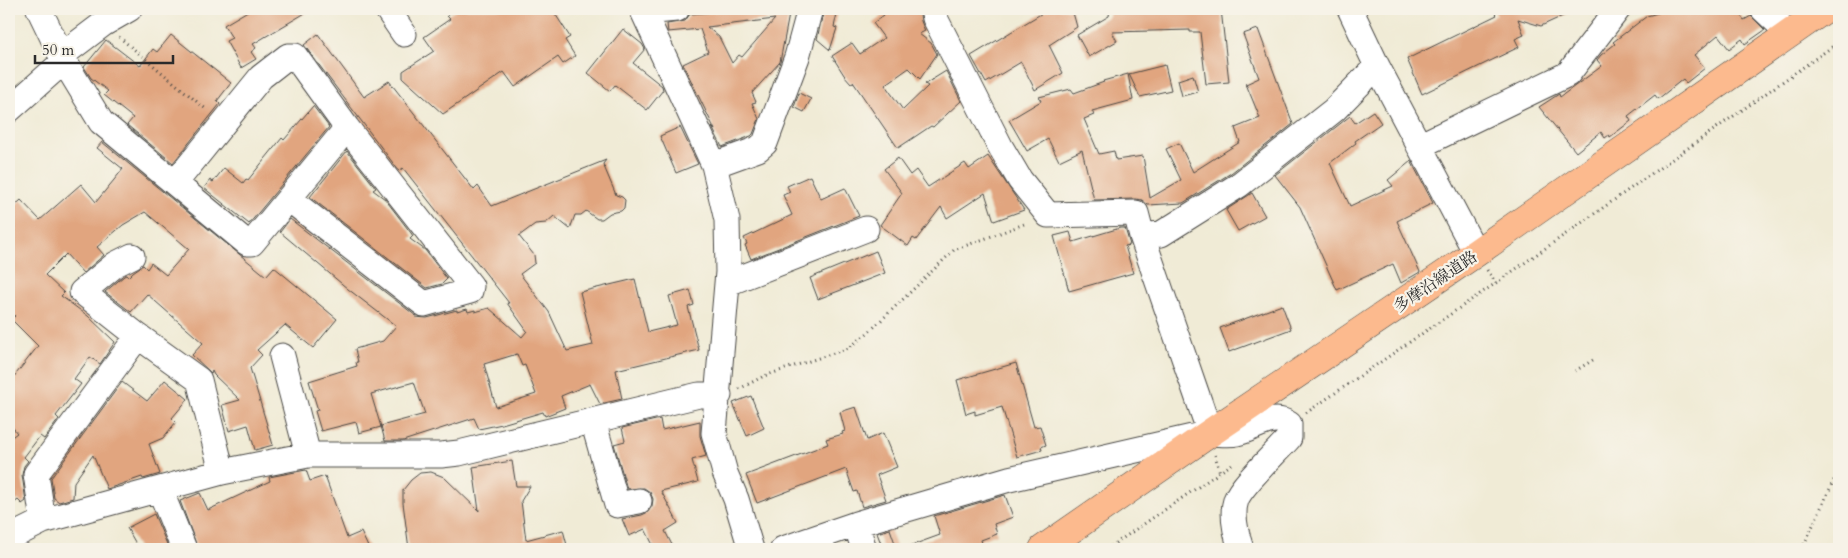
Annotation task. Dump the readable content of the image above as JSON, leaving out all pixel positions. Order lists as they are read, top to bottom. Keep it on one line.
{"streets":{"main road":["多摩沿線道路"]},"scale_bar":"50 m"}
